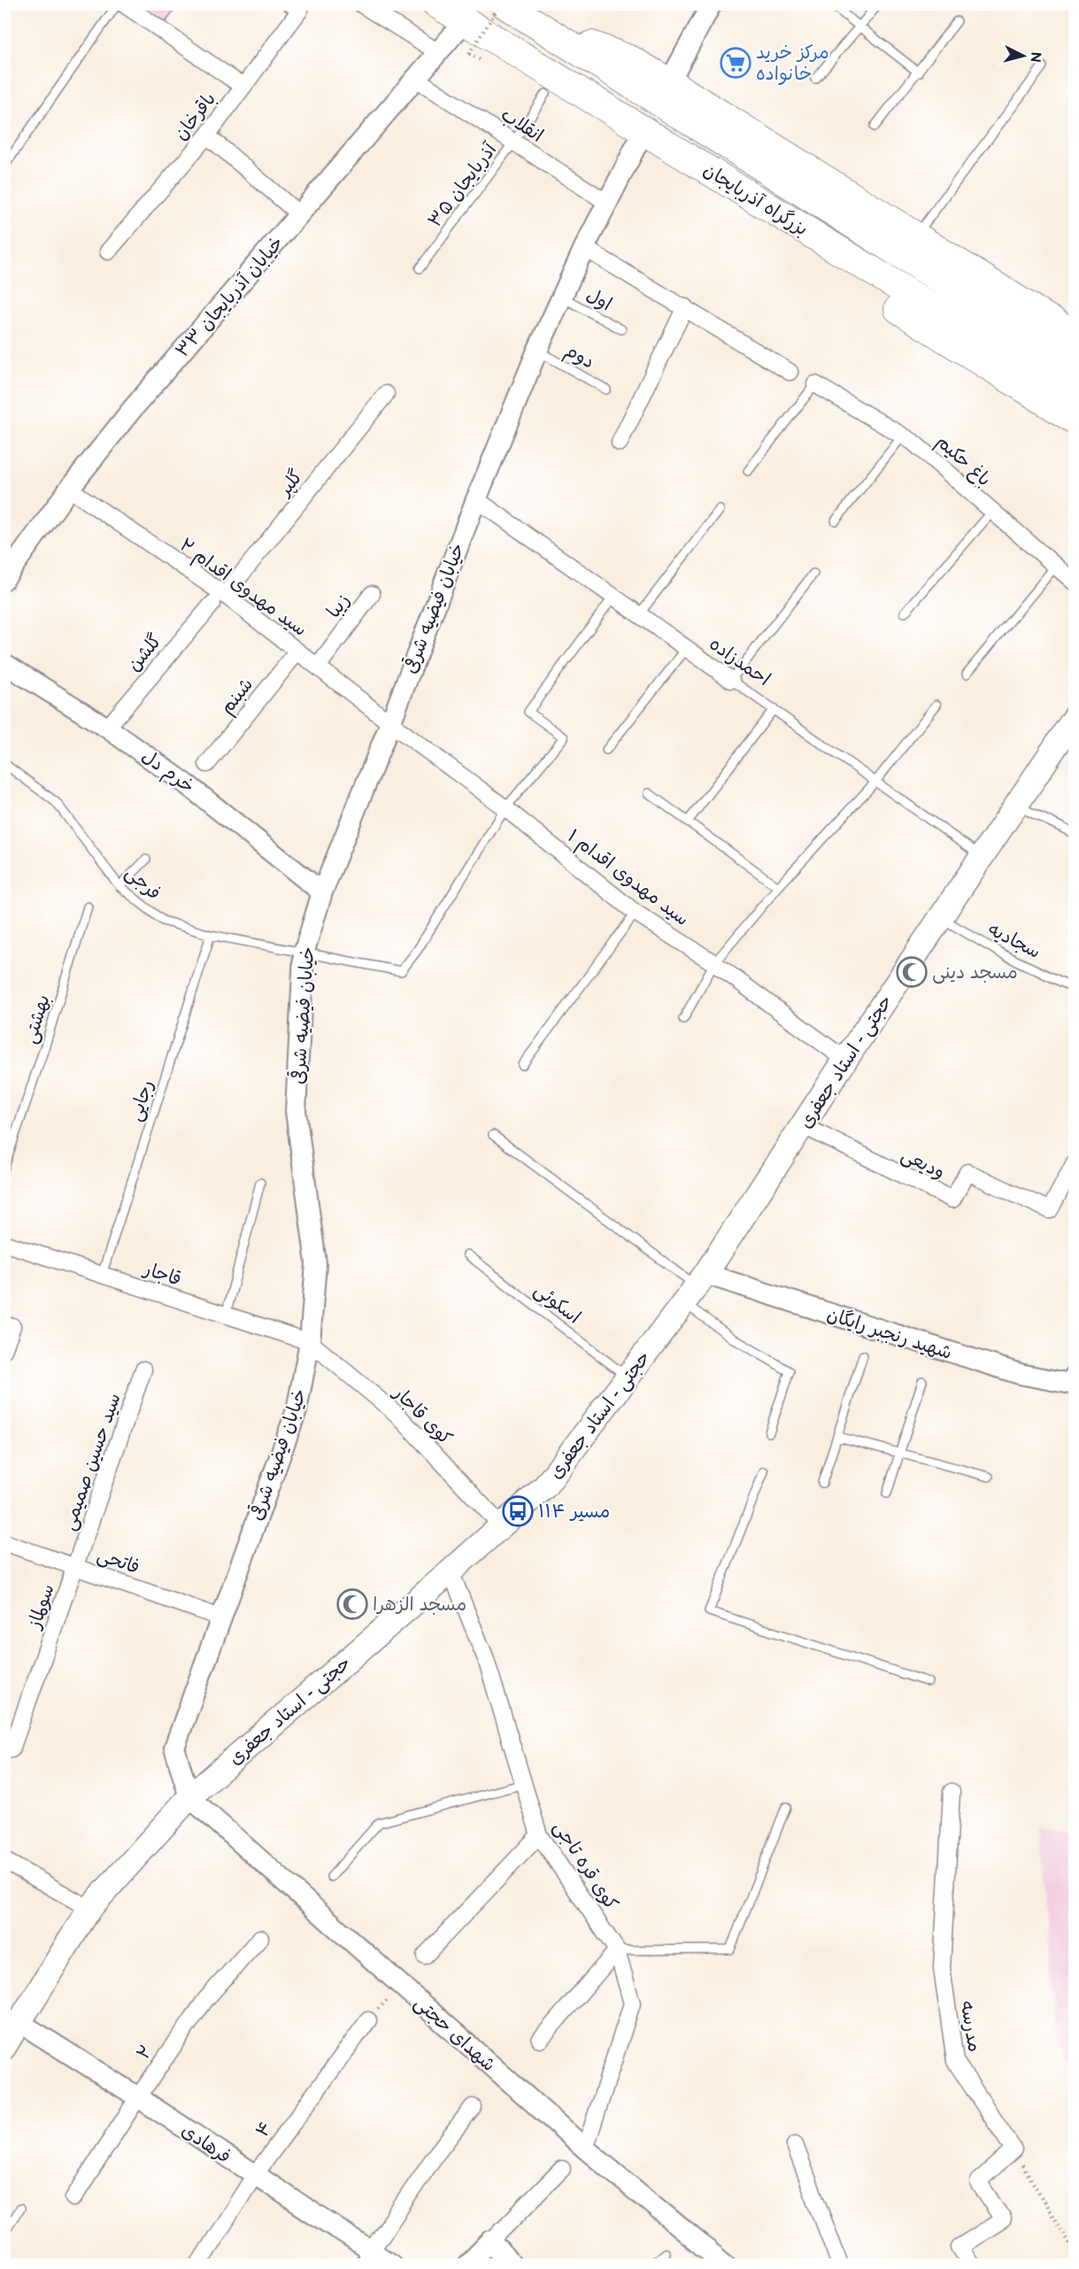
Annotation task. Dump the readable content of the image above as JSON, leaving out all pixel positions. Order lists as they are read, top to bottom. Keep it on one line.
{"streets":{"highway":["بزرگراه آذربایجان"],"main road":["حجتی - استاد جعفری"],"street":["باقرخان","انقلاب","خیابان آذربایجان ۳۳","باغ حکیم","گلپر","سید مهدوی اقدام ۲","زیبا","خیابان فیضیه شرقی","گلشن","احمدزاده","شبنم","خرم دل","سید مهدوی اقدام ۱","ودیعی","قاجار","شهید رنجبر رایگان","کوی قاجار","سید حسین صمیمی","فاتحی","سولماز","کوی قره تاجی","مدرسه","شهدای حجتی","۲","۴","فرهادی"],"lane":["آذربایجان ۳۵","اول","دوم","فرجی","سجادیه","بهشتی","رجایی","اسکوئی"]},"crossings":[["انقلاب","آذربایجان ۳۵"],["انقلاب","خیابان آذربایجان ۳۳"],["انقلاب","خیابان فیضیه شرقی"],["بزرگراه آذربایجان","خیابان آذربایجان ۳۳"],["خیابان آذربایجان ۳۳","سید مهدوی اقدام ۲"],["اول","خیابان فیضیه شرقی"],["دوم","خیابان فیضیه شرقی"],["گلپر","سید مهدوی اقدام ۲"],["گلپر","گلشن"],["سید مهدوی اقدام ۲","زیبا"],["سید مهدوی اقدام ۲","خیابان فیضیه شرقی"],["سید مهدوی اقدام ۲","گلشن"],["سید مهدوی اقدام ۲","شبنم"],["سید مهدوی اقدام ۲","سید مهدوی اقدام ۱"],["خیابان فیضیه شرقی","احمدزاده"],["خیابان فیضیه شرقی","خرم دل"],["خیابان فیضیه شرقی","سید مهدوی اقدام ۱"],["خیابان فیضیه شرقی","فرجی"],["خیابان فیضیه شرقی","حجتی - استاد جعفری"],["خیابان فیضیه شرقی","قاجار"],["خیابان فیضیه شرقی","کوی قاجار"],["خیابان فیضیه شرقی","فاتحی"],["خیابان فیضیه شرقی","شهدای حجتی"],["گلشن","خرم دل"],["احمدزاده","حجتی - استاد جعفری"],["سید مهدوی اقدام ۱","فرجی"],["سید مهدوی اقدام ۱","حجتی - استاد جعفری"],["فرجی","رجایی"],["سجادیه","حجتی - استاد جعفری"],["حجتی - استاد جعفری","ودیعی"],["حجتی - استاد جعفری","اسکوئی"],["حجتی - استاد جعفری","شهید رنجبر رایگان"],["حجتی - استاد جعفری","کوی قاجار"],["حجتی - استاد جعفری","کوی قره تاجی"],["حجتی - استاد جعفری","شهدای حجتی"],["حجتی - استاد جعفری","فرهادی"],["رجایی","قاجار"],["قاجار","کوی قاجار"],["سید حسین صمیمی","فاتحی"],["سید حسین صمیمی","سولماز"],["فاتحی","سولماز"],["کوی قره تاجی","شهدای حجتی"],["۲","فرهادی"],["۴","فرهادی"]],"places":{"supermarket":["مرکز خرید خانواده"],"mosque":["مسجد دینی","مسجد الزهرا"],"bus stop":["مسیر ۱۱۴"]},"north":"right"}
